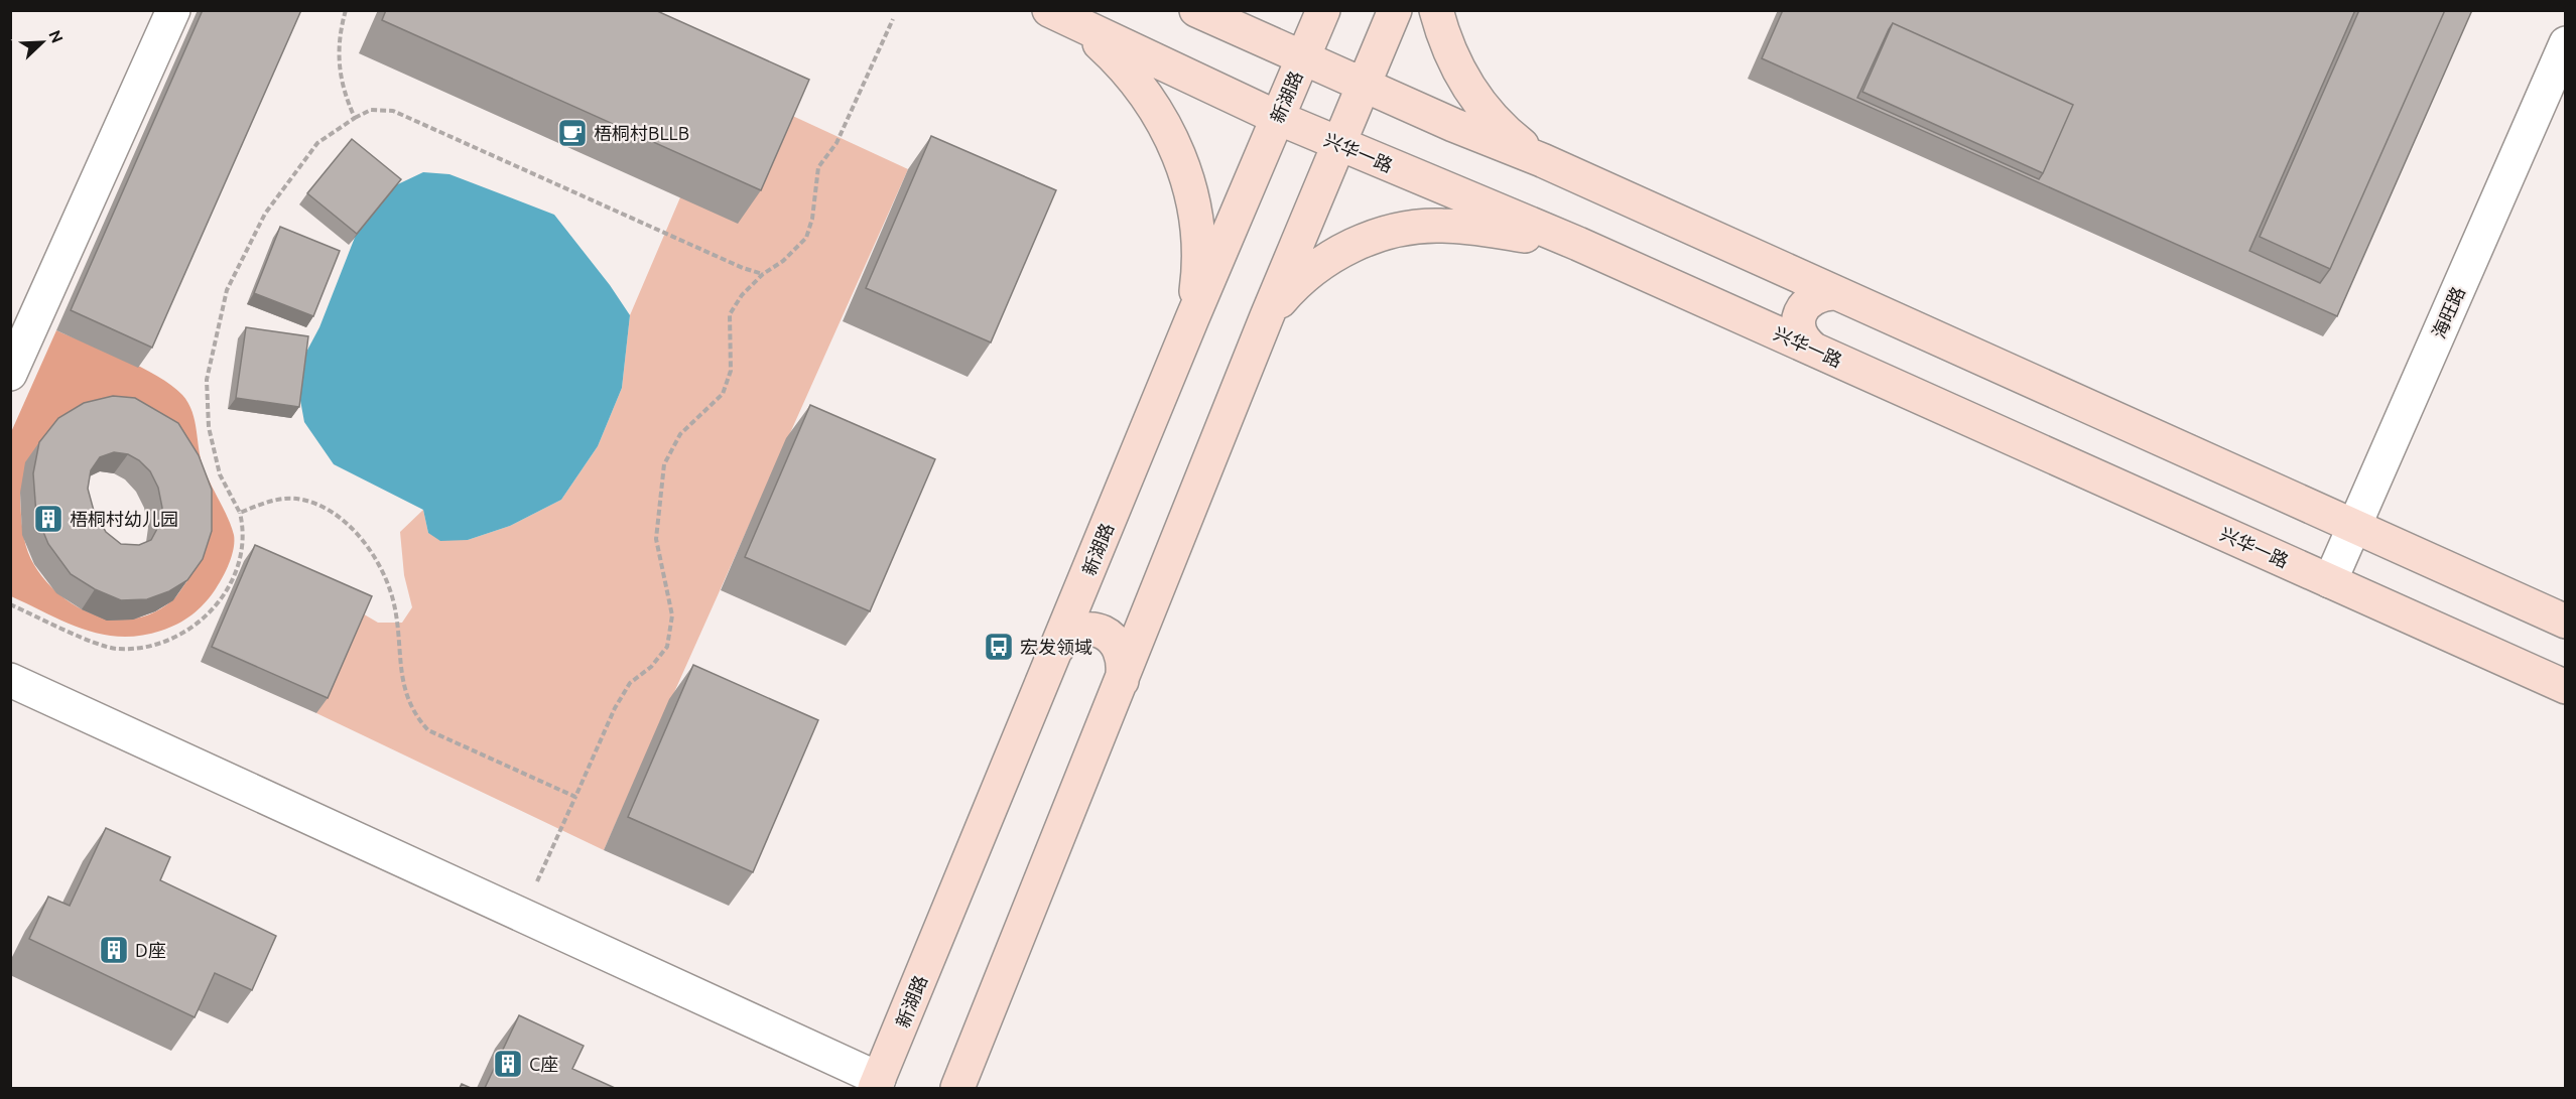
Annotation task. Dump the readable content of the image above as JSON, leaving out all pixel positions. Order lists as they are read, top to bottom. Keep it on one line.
{"streets":{"main road":["新湖路","兴华一路"],"street":["海旺路"]},"crossings":[["新湖路","兴华一路"],["兴华一路","海旺路"]],"places":{"cafe":["梧桐村BLLB"],"building":["梧桐村幼儿园","D座","C座"],"bus stop":["宏发领域"]},"north":"top right"}
